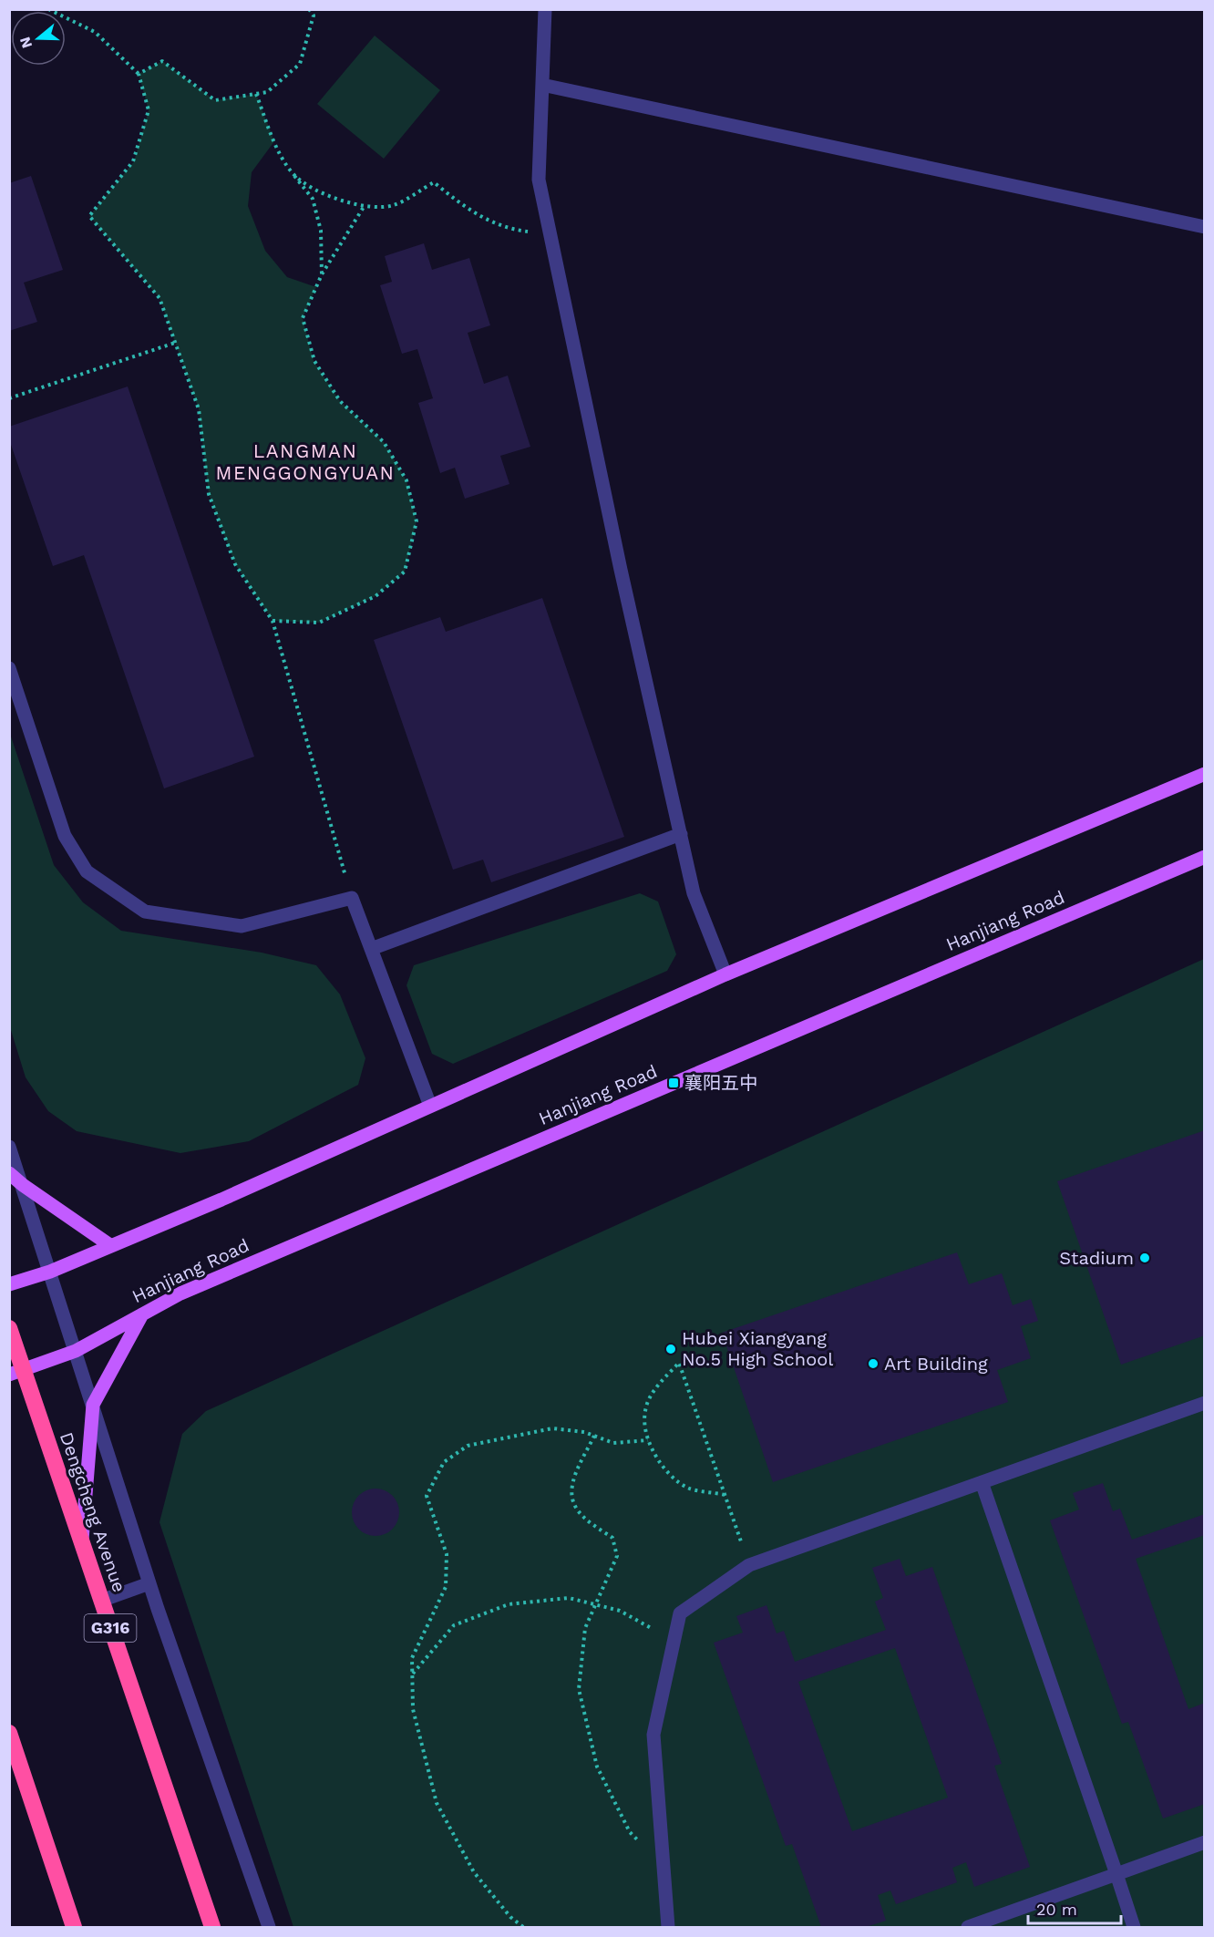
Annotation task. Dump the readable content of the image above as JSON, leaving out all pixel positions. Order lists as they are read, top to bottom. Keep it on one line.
{"streets":{"highway":["Dengcheng Avenue","G316"],"main road":["Hanjiang Road"]},"crossings":[["Hanjiang Road","Dengcheng Avenue"]],"districts":["LANGMAN MENGGONGYUAN"],"places":{"transit":["襄阳五中"],"other":["Stadium","Hubei Xiangyang No.5 High School","Art Building"]},"scale_bar":"20 m","north":"left"}
